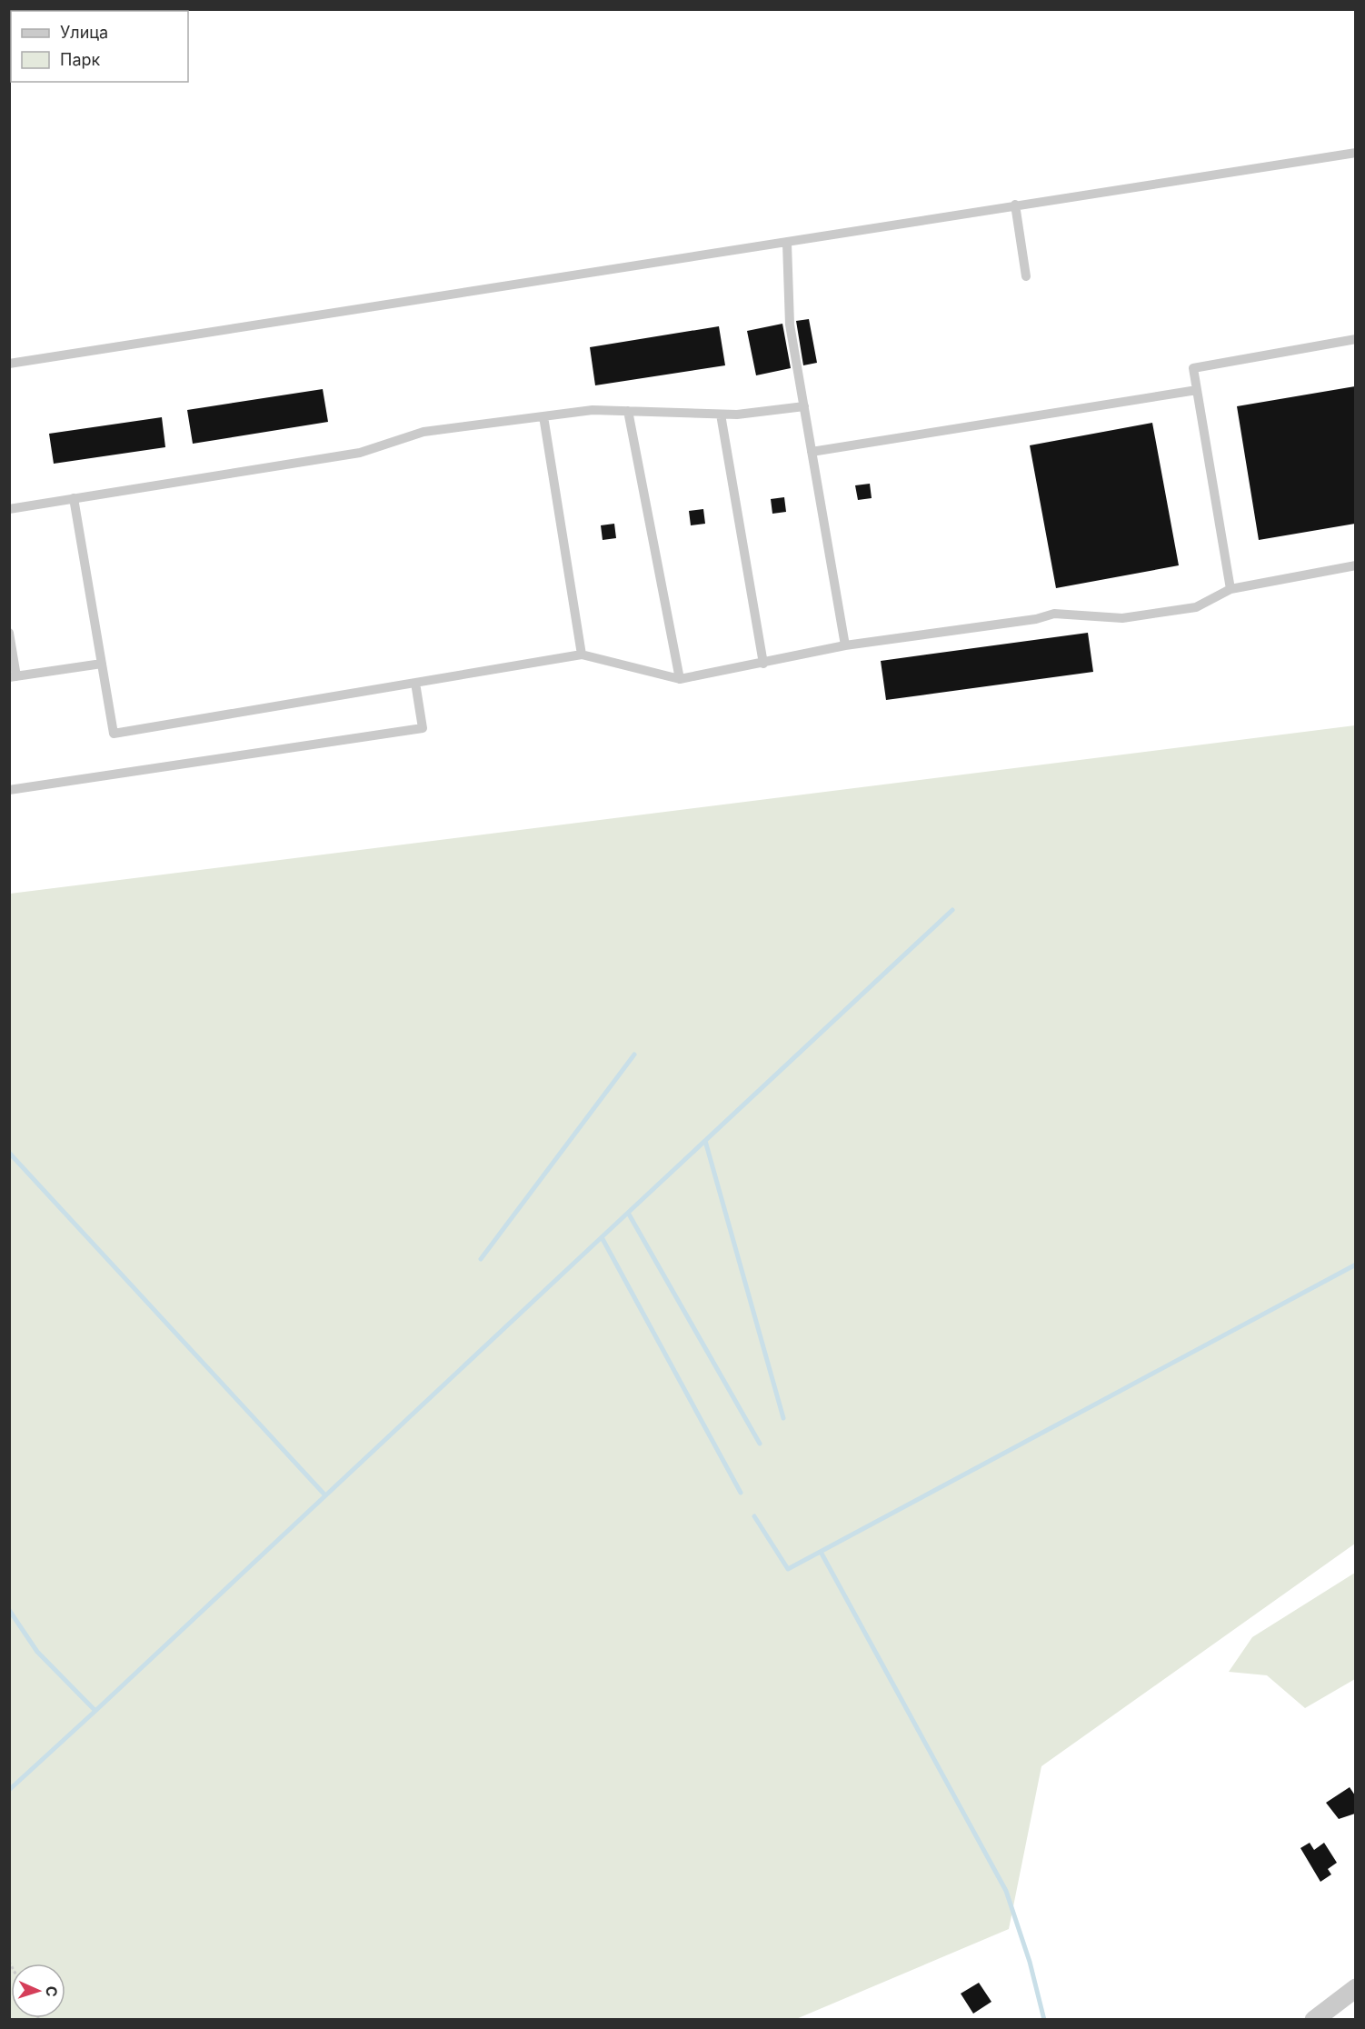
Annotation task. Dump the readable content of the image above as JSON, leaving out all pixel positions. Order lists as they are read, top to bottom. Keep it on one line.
{"legend":["Улица","Парк"],"north":"right"}
